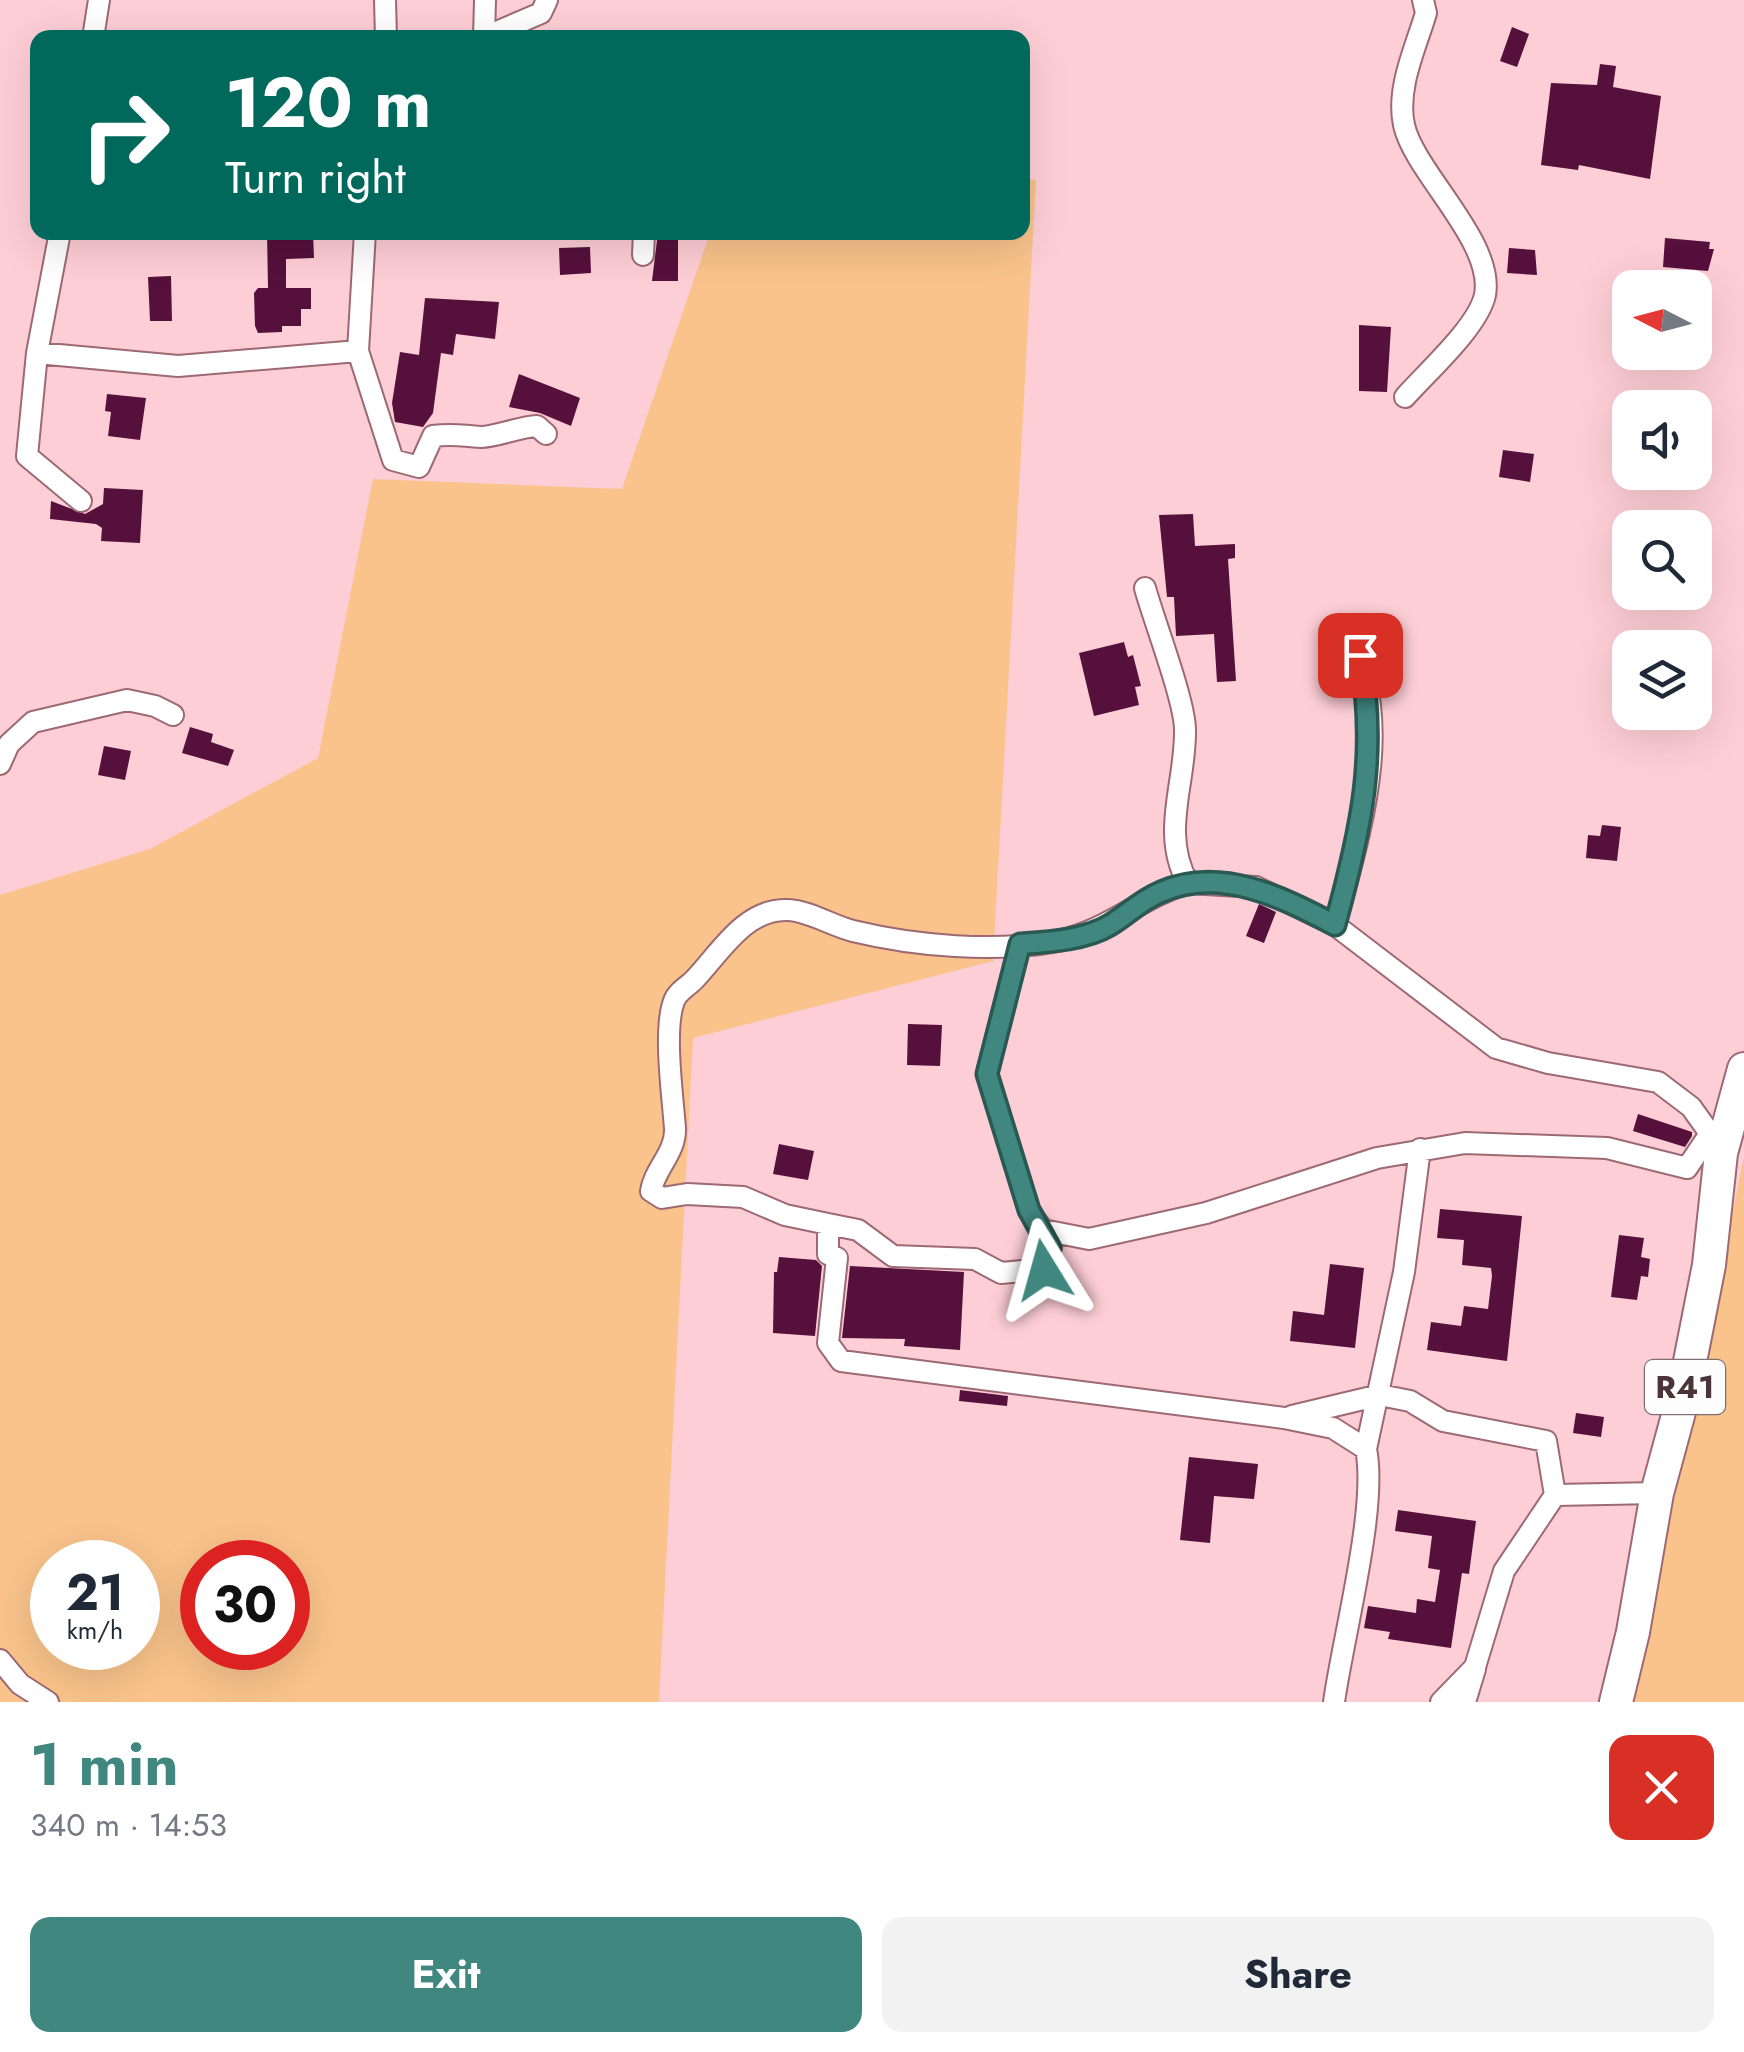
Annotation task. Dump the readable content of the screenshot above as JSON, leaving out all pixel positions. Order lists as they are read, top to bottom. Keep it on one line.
{"streets":{"main road":["R41"]},"north":"left","page":{"turn":["120 m","Turn right"],"speed":"21 km/h","limit":"30","heading":["1 min","340 m · 14:53"],"buttons":["Exit","Share"]}}
